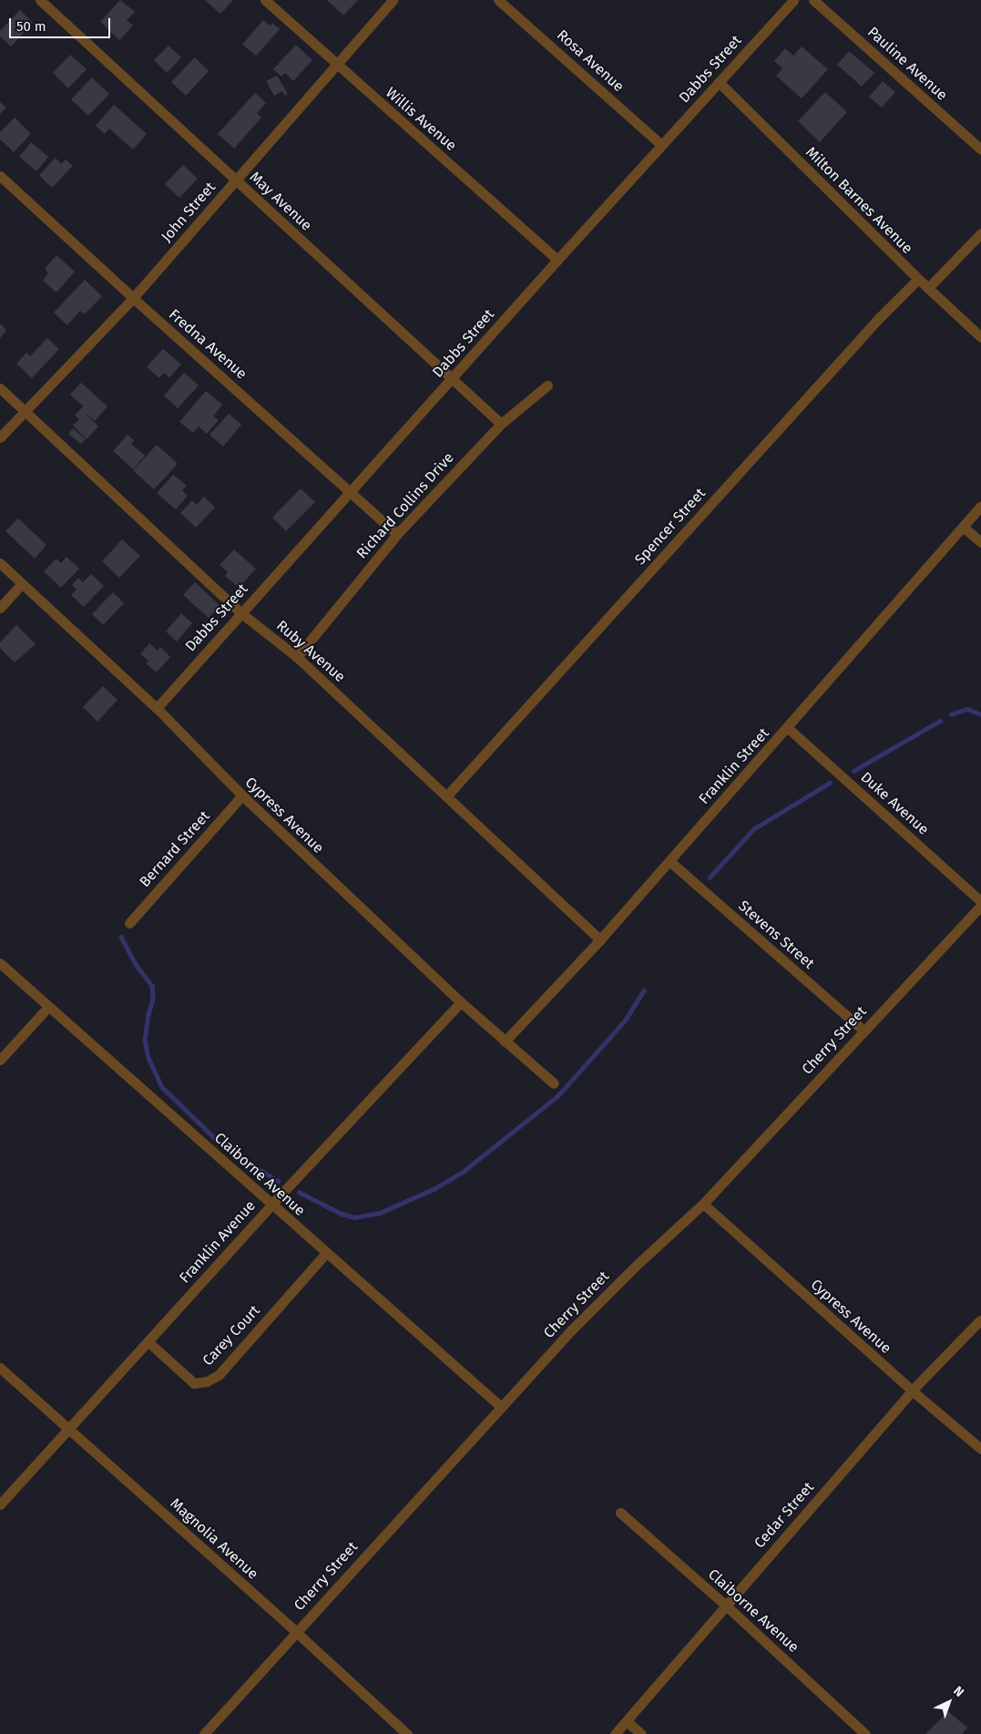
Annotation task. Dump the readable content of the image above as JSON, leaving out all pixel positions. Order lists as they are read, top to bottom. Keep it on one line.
{"streets":{"street":["Rosa Avenue","Pauline Avenue","Dabbs Street","Willis Avenue","Milton Barnes Avenue","May Avenue","John Street","Fredna Avenue","Richard Collins Drive","Spencer Street","Ruby Avenue","Franklin Street","Duke Avenue","Cypress Avenue","Bernard Street","Stevens Street","Cherry Street","Claiborne Avenue","Franklin Avenue","Carey Court","Cedar Street","Magnolia Avenue"]},"crossings":[["Rosa Avenue","Dabbs Street"],["Dabbs Street","Willis Avenue"],["Dabbs Street","Milton Barnes Avenue"],["Dabbs Street","May Avenue"],["Dabbs Street","Fredna Avenue"],["Dabbs Street","Ruby Avenue"],["Dabbs Street","Cypress Avenue"],["Willis Avenue","John Street"],["Milton Barnes Avenue","Spencer Street"],["May Avenue","John Street"],["May Avenue","Richard Collins Drive"],["John Street","Fredna Avenue"],["John Street","Ruby Avenue"],["Fredna Avenue","Richard Collins Drive"],["Richard Collins Drive","Ruby Avenue"],["Spencer Street","Ruby Avenue"],["Ruby Avenue","Franklin Street"],["Franklin Street","Duke Avenue"],["Franklin Street","Cypress Avenue"],["Franklin Street","Stevens Street"],["Cypress Avenue","Bernard Street"],["Cypress Avenue","Cherry Street"],["Cypress Avenue","Franklin Avenue"],["Cypress Avenue","Cedar Street"],["Stevens Street","Cherry Street"],["Cherry Street","Claiborne Avenue"],["Cherry Street","Magnolia Avenue"],["Claiborne Avenue","Franklin Avenue"],["Claiborne Avenue","Carey Court"],["Claiborne Avenue","Cedar Street"],["Franklin Avenue","Carey Court"],["Franklin Avenue","Magnolia Avenue"]],"scale_bar":"50 m","north":"top right"}
